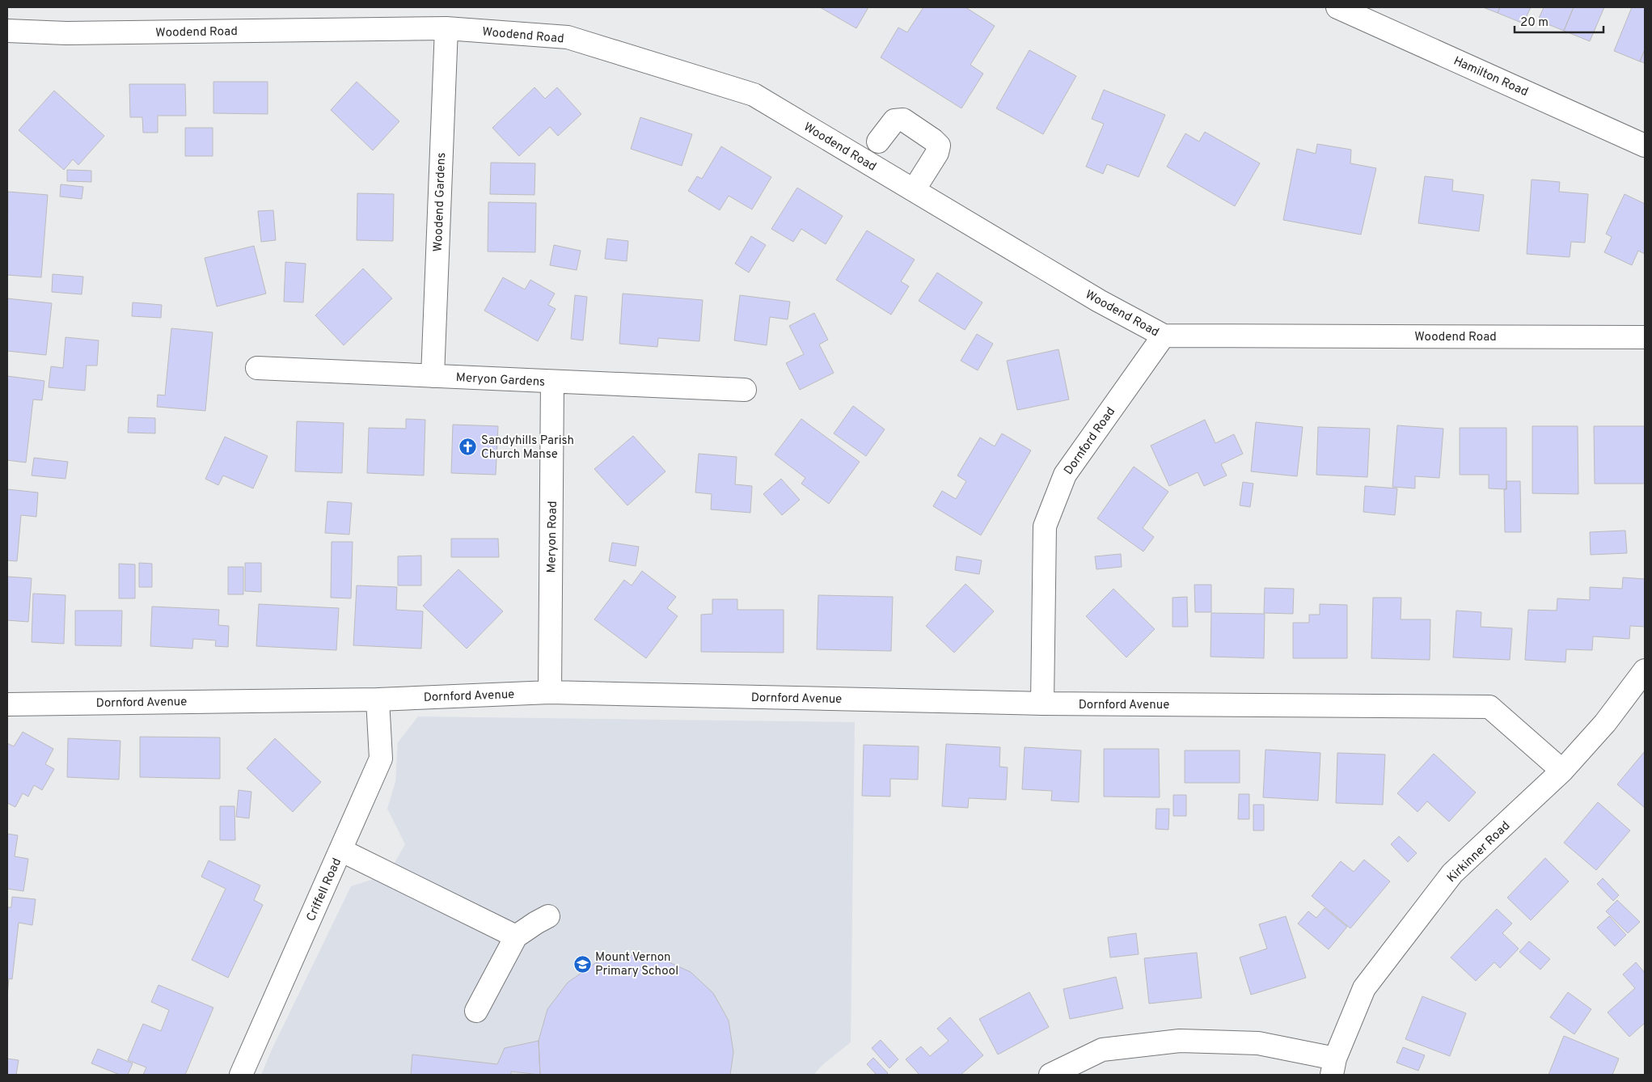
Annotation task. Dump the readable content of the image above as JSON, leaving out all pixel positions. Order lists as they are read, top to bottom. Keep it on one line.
{"streets":{"street":["Woodend Road","Hamilton Road","Woodend Gardens","Meryon Gardens","Dornford Road","Meryon Road","Dornford Avenue","Kirkinner Road","Criffell Road"]},"crossings":[["Woodend Road","Woodend Gardens"],["Woodend Road","Dornford Road"],["Woodend Gardens","Meryon Gardens"],["Meryon Gardens","Meryon Road"],["Dornford Road","Dornford Avenue"],["Meryon Road","Dornford Avenue"],["Dornford Avenue","Kirkinner Road"],["Dornford Avenue","Criffell Road"]],"places":{"church":["Sandyhills Parish Church Manse"],"school or university":["Mount Vernon Primary School"]},"scale_bar":"20 m"}
